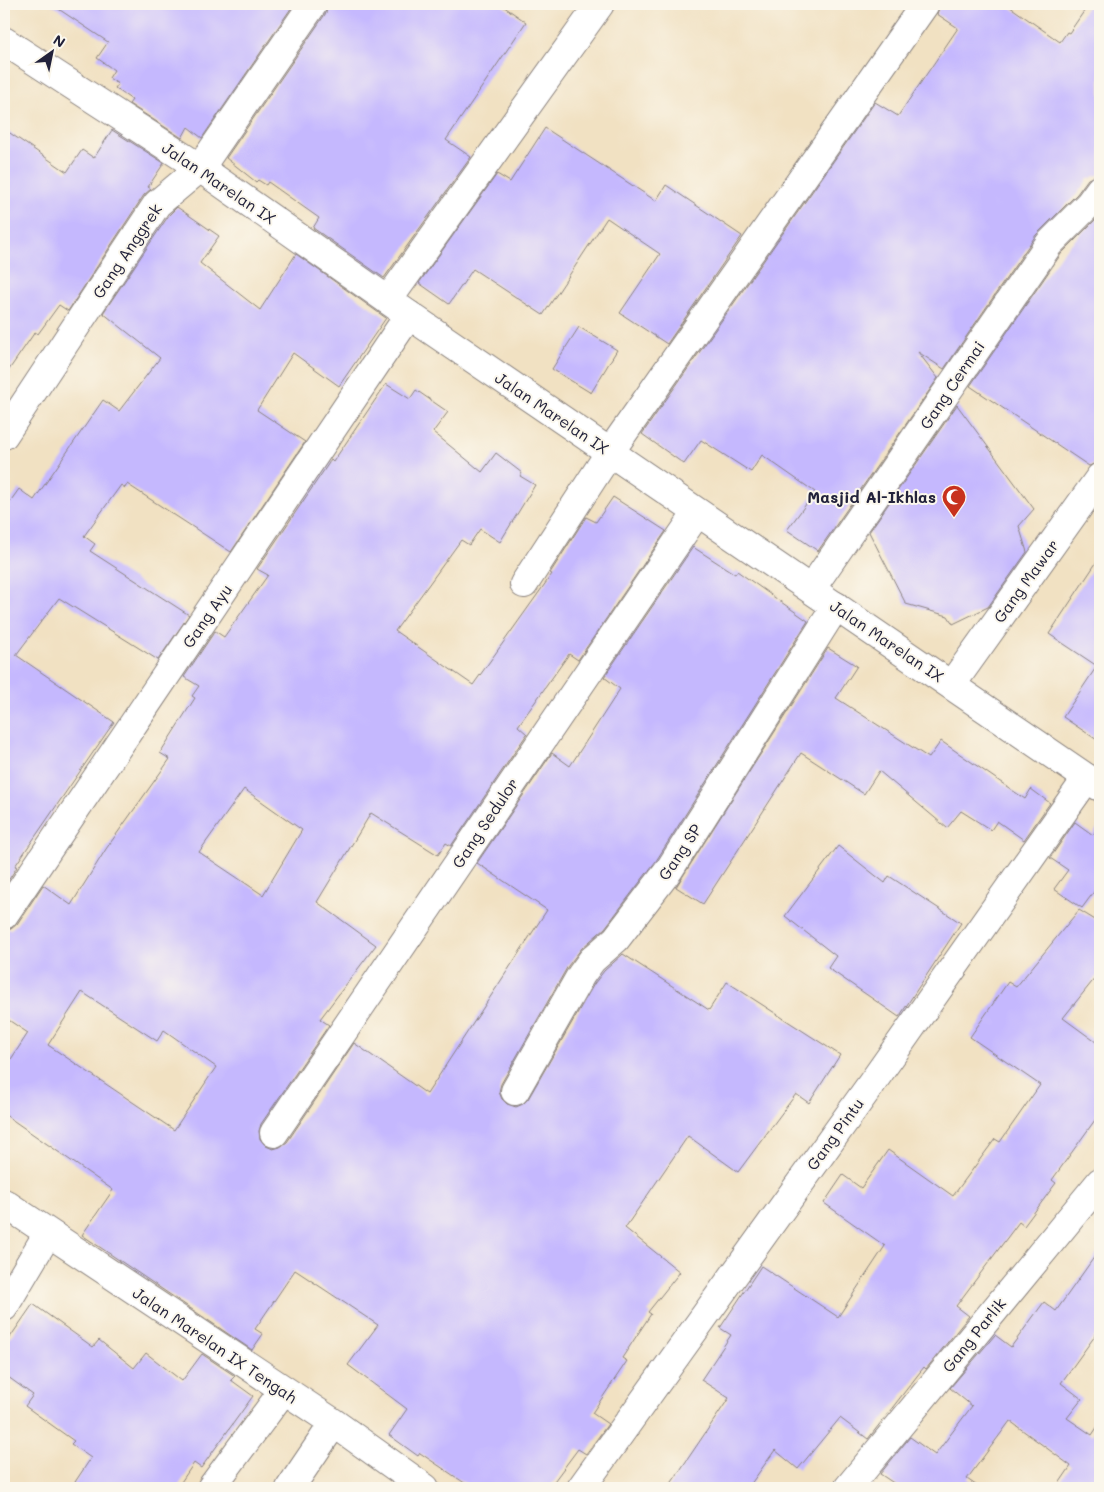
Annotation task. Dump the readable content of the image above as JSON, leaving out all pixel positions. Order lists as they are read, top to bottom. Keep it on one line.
{"streets":{"street":["Jalan Marelan IX","Gang Anggrek","Gang Cermai","Gang Mawar","Gang Ayu","Gang Sedulor","Gang SP","Gang Pintu","Gang Parlik","Jalan Marelan IX Tengah"]},"crossings":[["Jalan Marelan IX","Gang Anggrek"],["Jalan Marelan IX","Gang Cermai"],["Jalan Marelan IX","Gang Mawar"],["Jalan Marelan IX","Gang Ayu"],["Jalan Marelan IX","Gang Sedulor"],["Jalan Marelan IX","Gang SP"],["Jalan Marelan IX","Gang Pintu"]],"places":{"mosque":["Masjid Al-Ikhlas"]},"north":"top right"}
